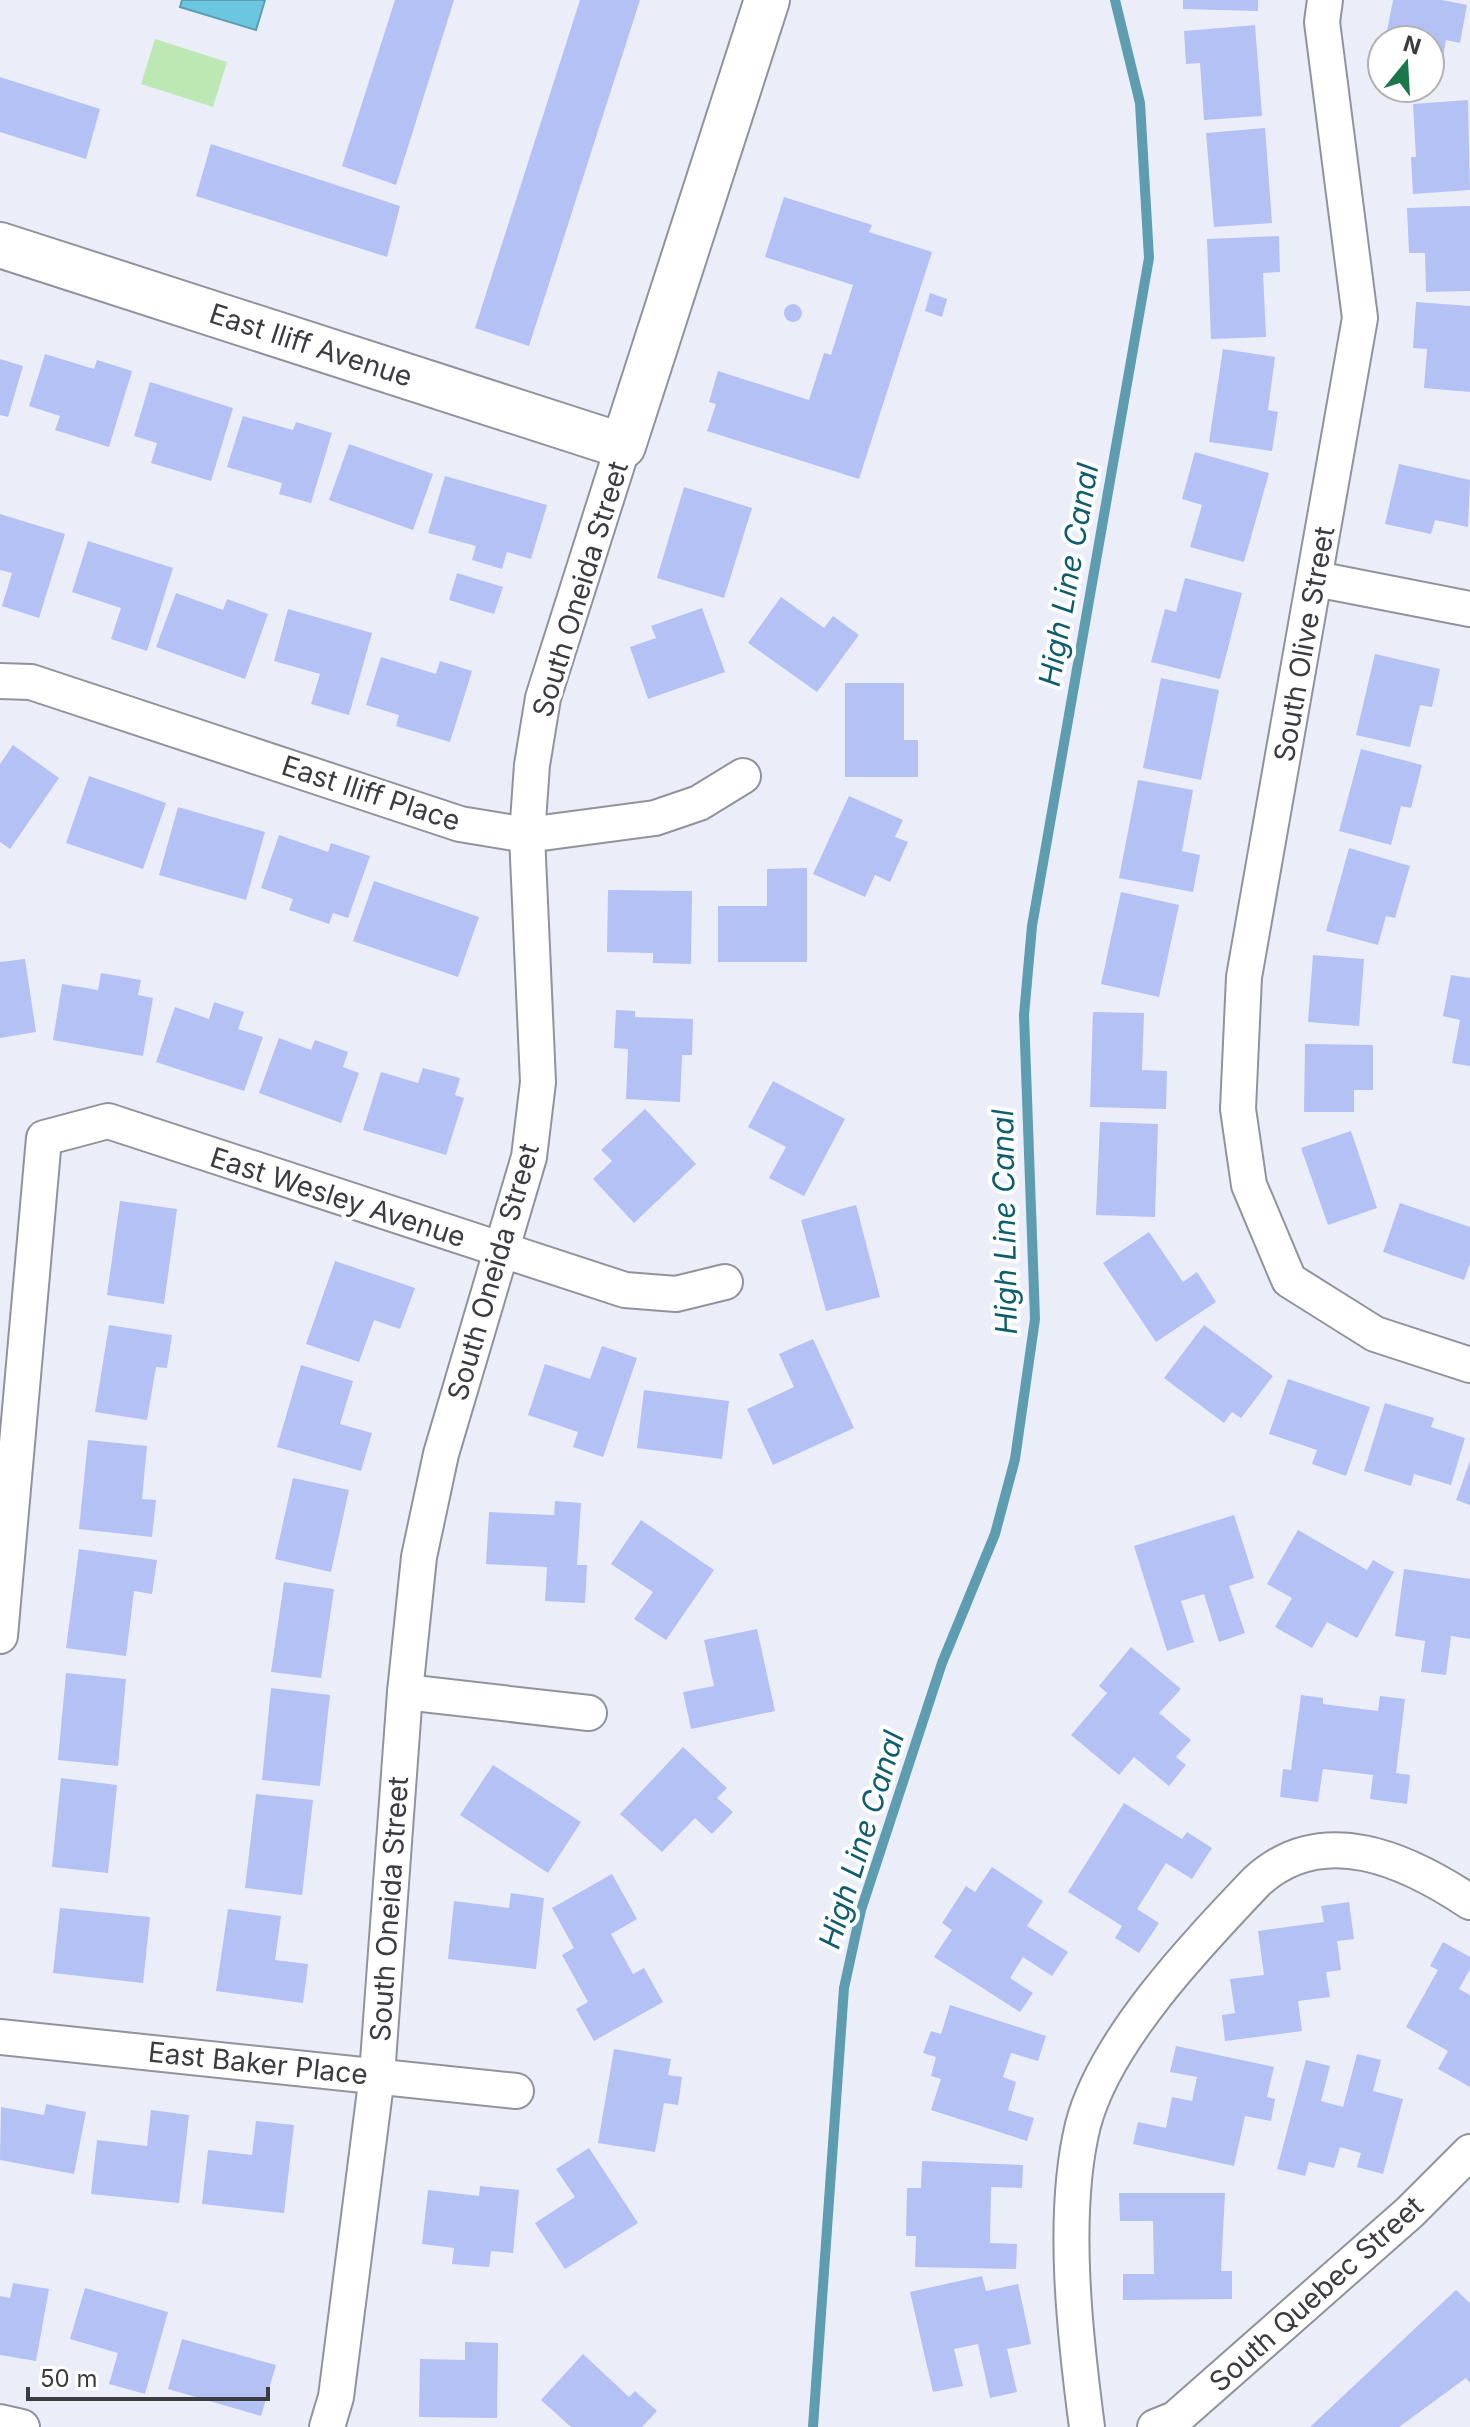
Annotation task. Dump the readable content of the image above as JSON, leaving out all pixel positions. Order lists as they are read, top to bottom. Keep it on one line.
{"streets":{"street":["East Iliff Avenue","South Oneida Street","South Olive Street","East Iliff Place","East Wesley Avenue","East Baker Place","South Quebec Street"]},"crossings":[["East Iliff Avenue","South Oneida Street"],["South Oneida Street","East Iliff Place"],["South Oneida Street","East Wesley Avenue"],["South Oneida Street","East Baker Place"]],"water":["High Line Canal"],"scale_bar":"50 m","north":"top"}
